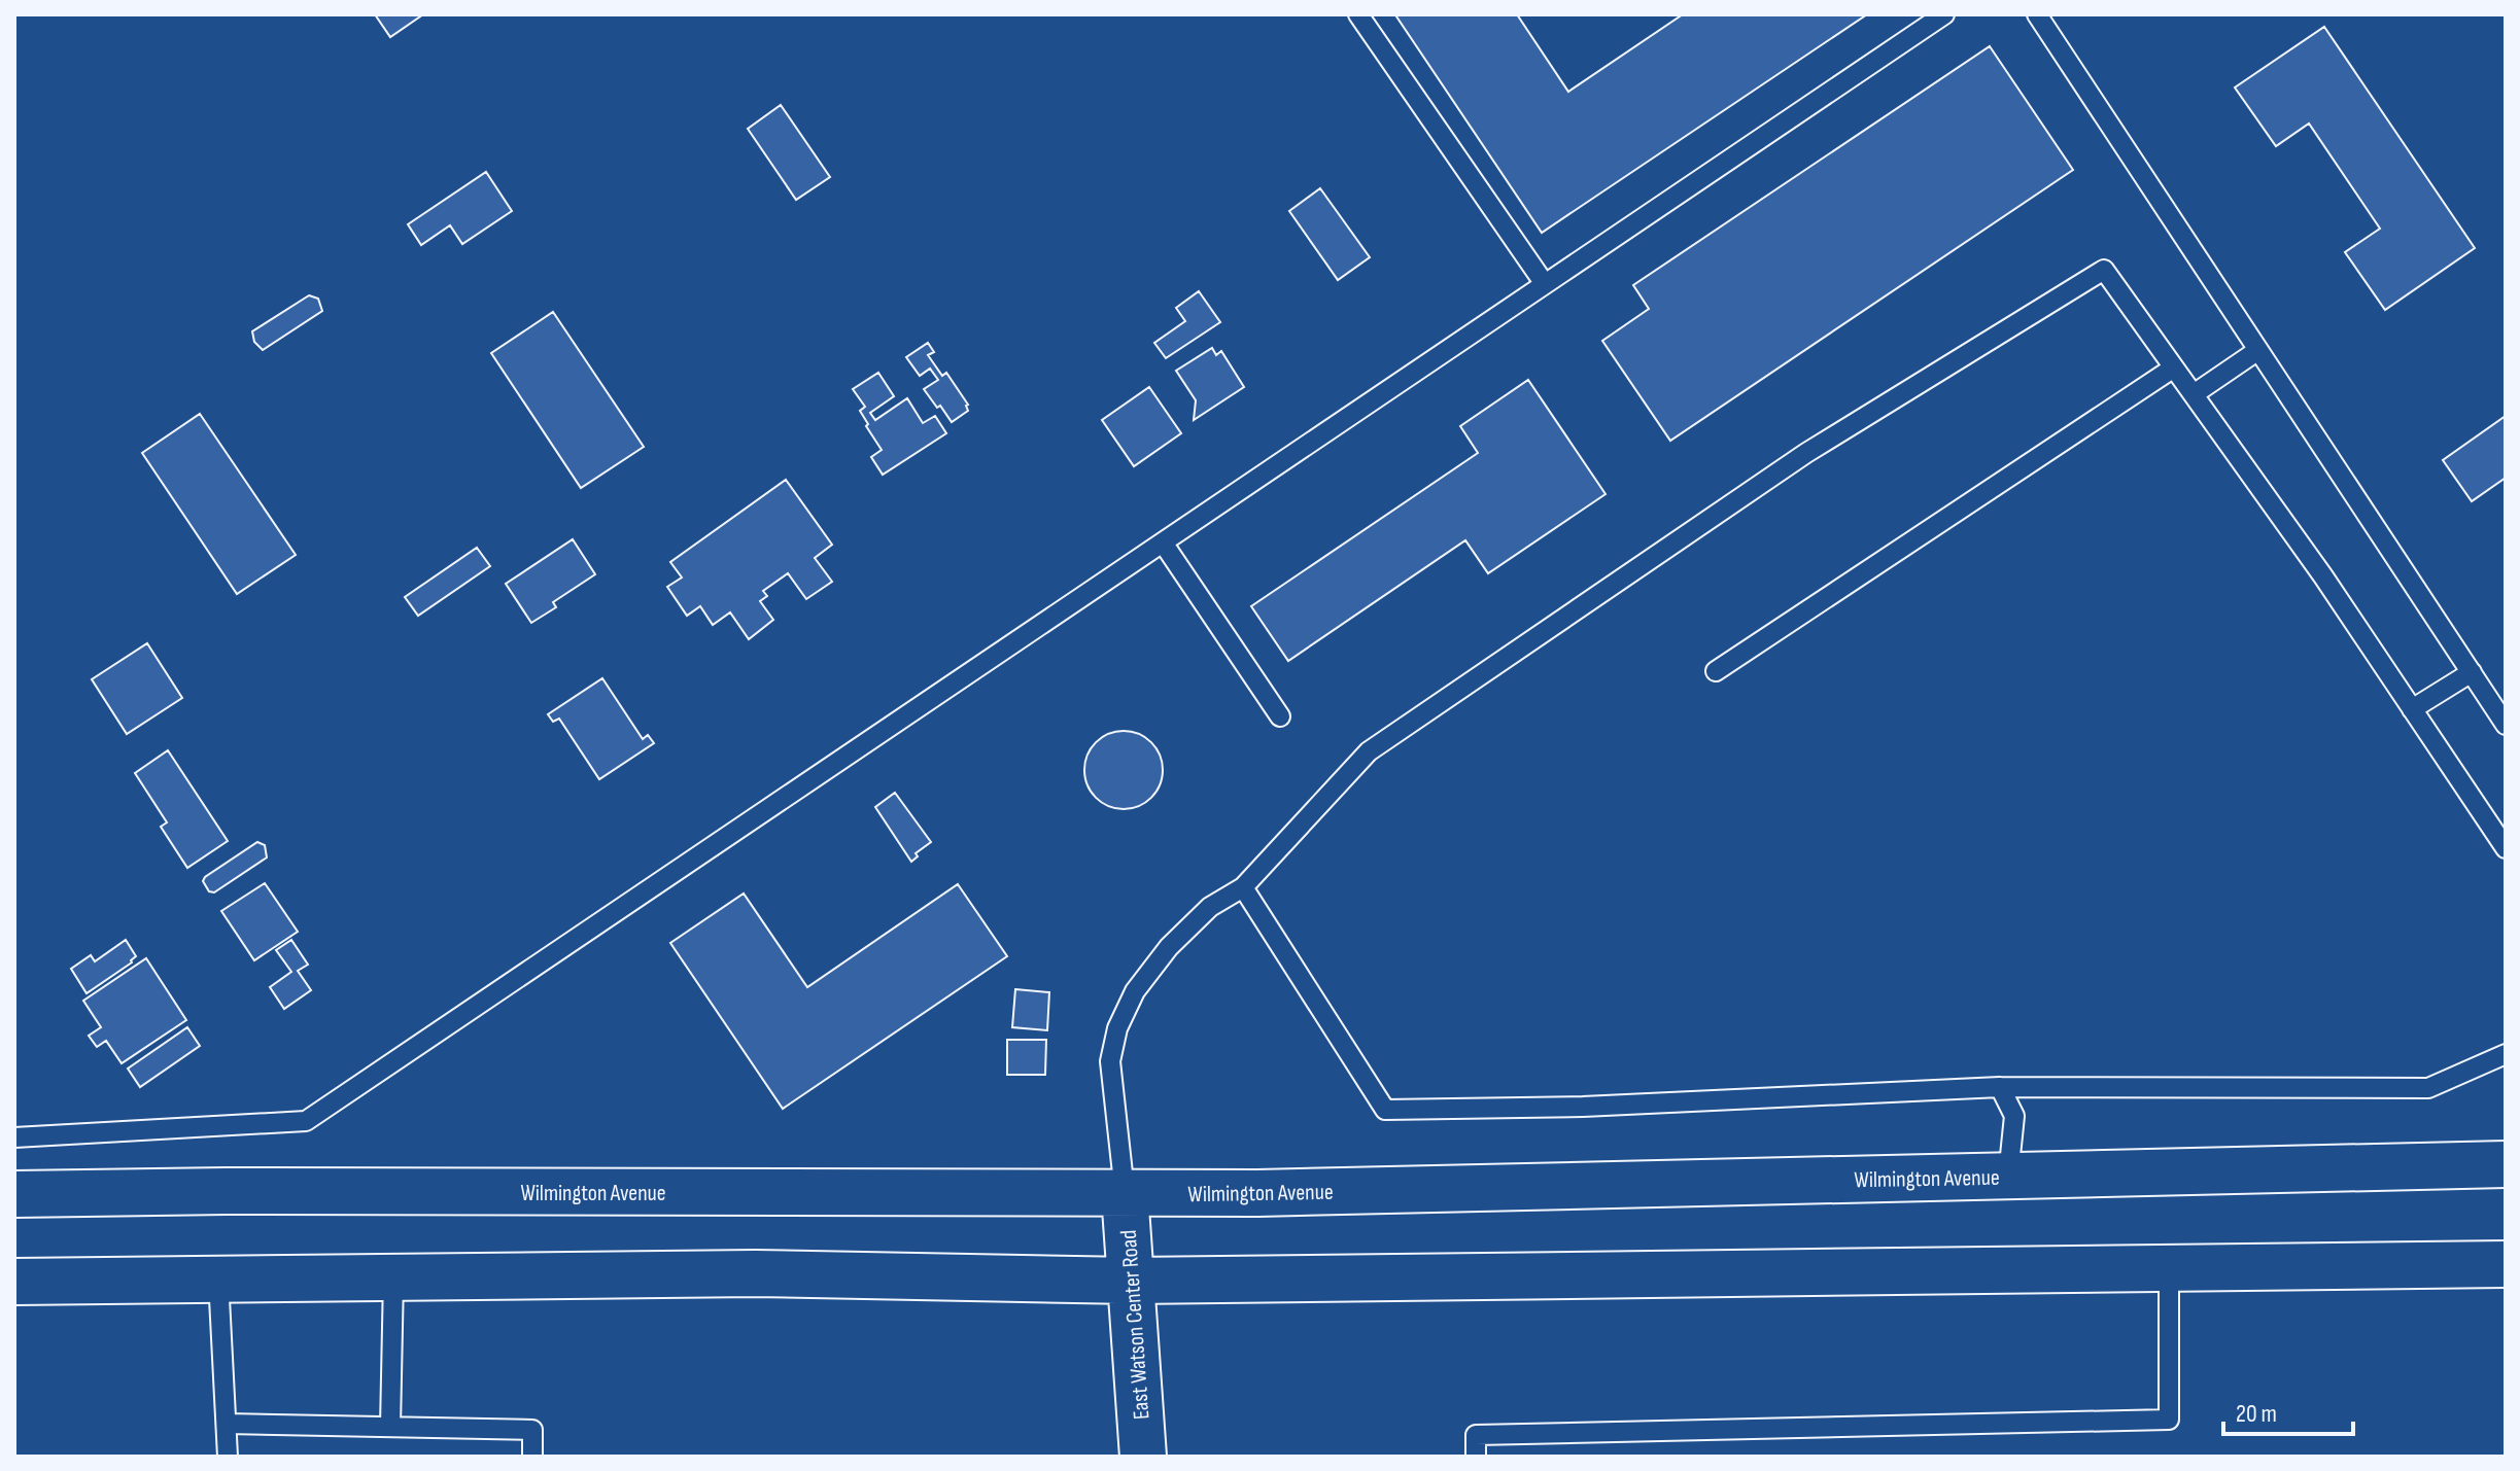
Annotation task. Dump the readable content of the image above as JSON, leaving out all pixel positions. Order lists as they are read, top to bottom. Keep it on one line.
{"streets":{"main road":["Wilmington Avenue","East Watson Center Road"]},"crossings":[["Wilmington Avenue","East Watson Center Road"]],"scale_bar":"20 m"}
